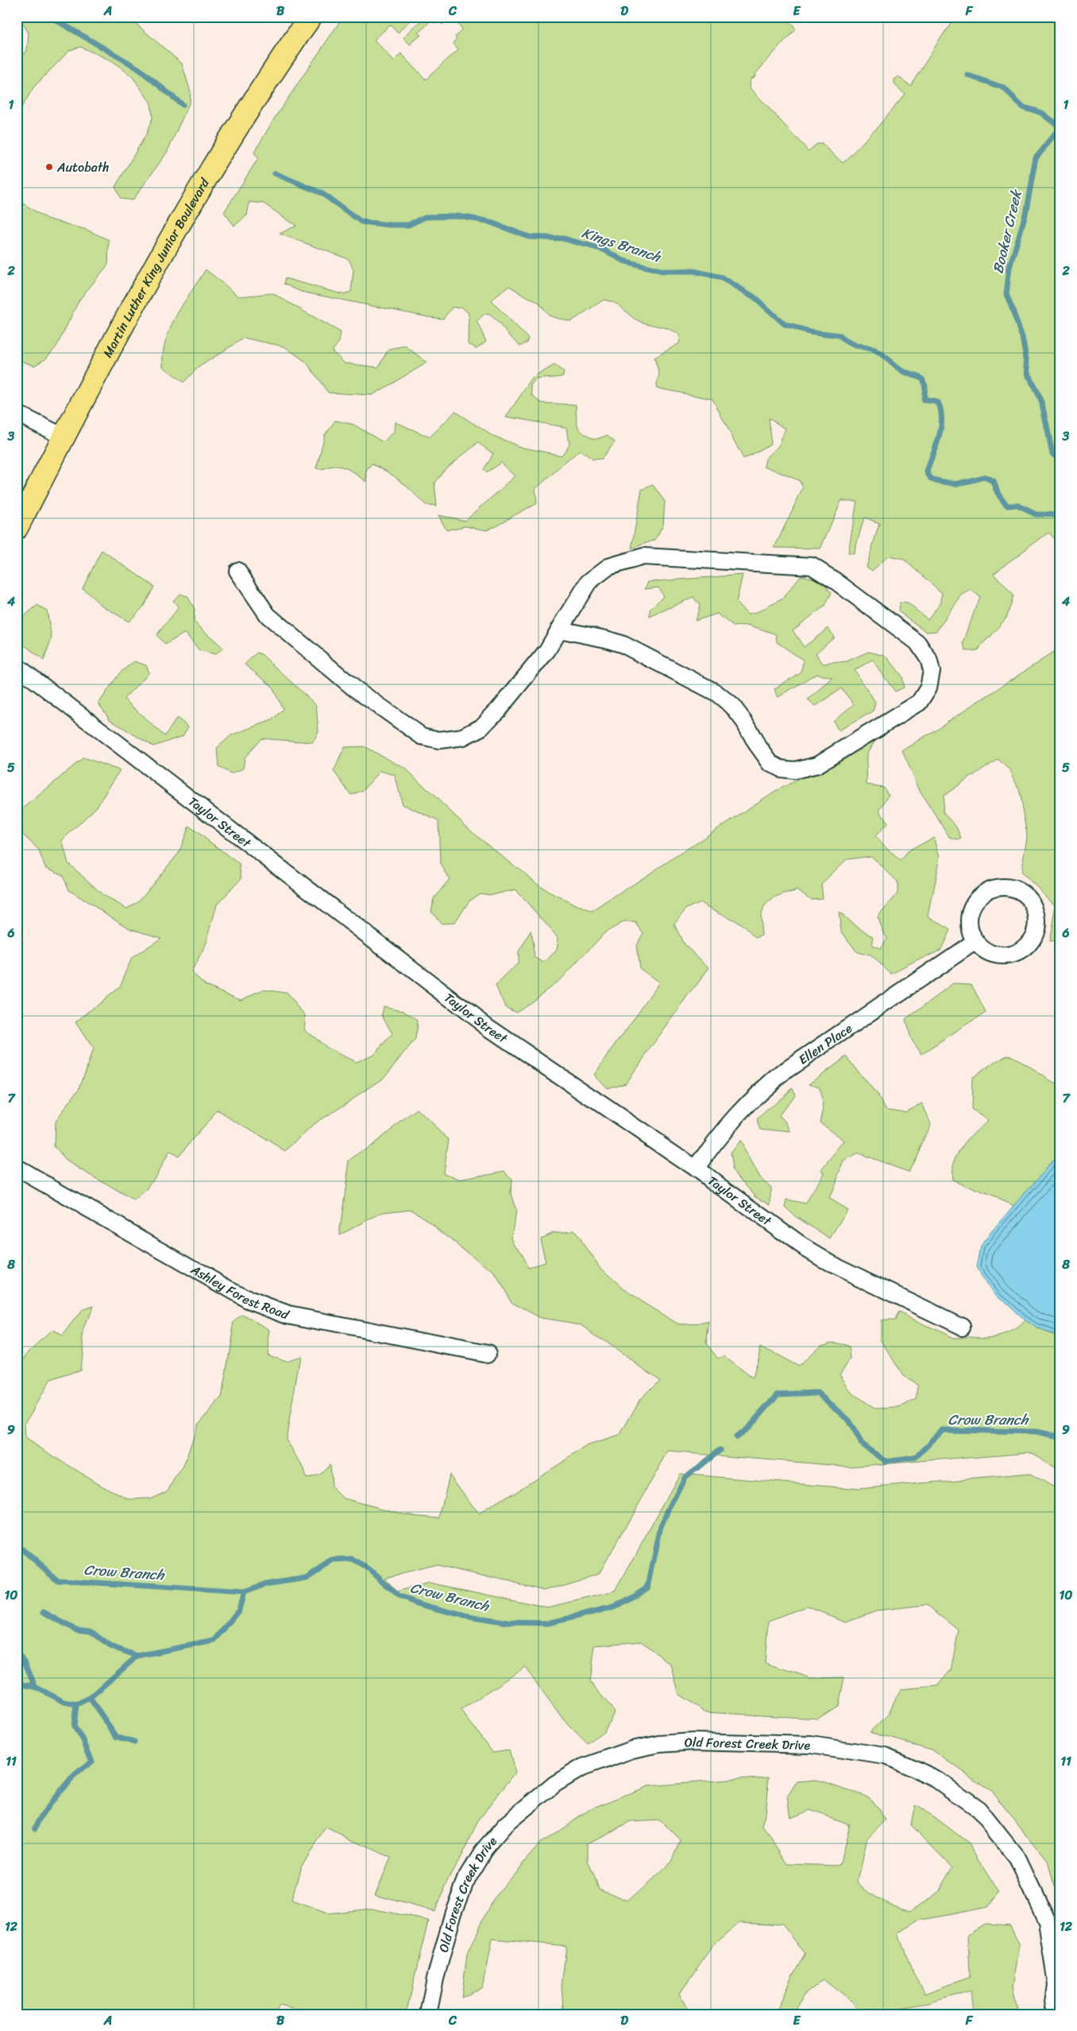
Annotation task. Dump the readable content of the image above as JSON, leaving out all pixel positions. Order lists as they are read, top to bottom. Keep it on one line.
{"streets":{"main road":["Martin Luther King Junior Boulevard"],"street":["Taylor Street","Ellen Place","Ashley Forest Road","Old Forest Creek Drive"]},"crossings":[["Taylor Street","Ellen Place"]],"water":["Booker Creek","Kings Branch","Crow Branch"],"places":["Autobath"],"grid":{"columns":["A","B","C","D","E","F"],"rows":["1","2","3","4","5","6","7","8","9","10","11","12"]}}
